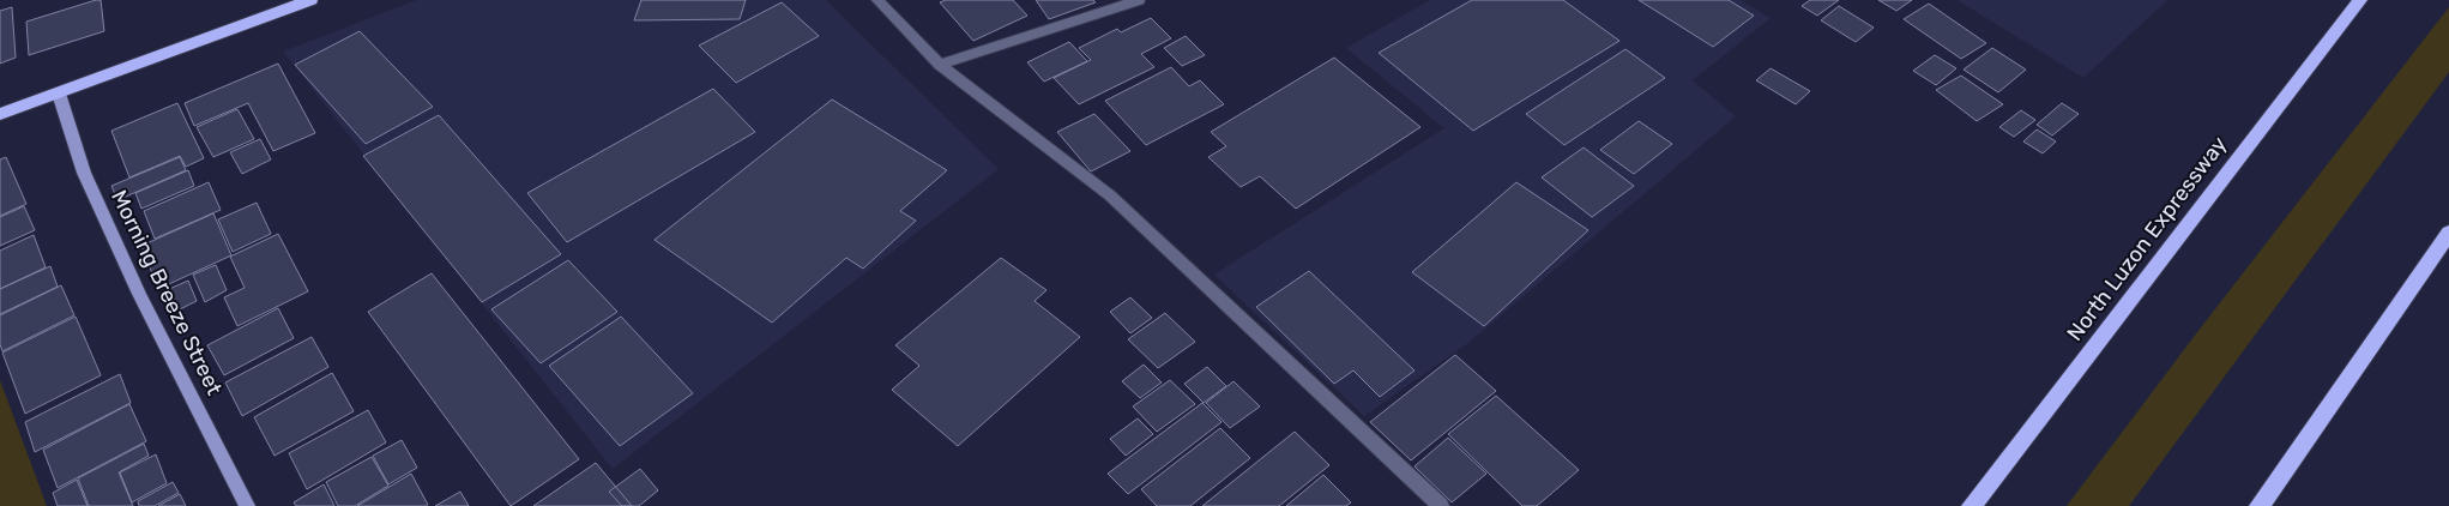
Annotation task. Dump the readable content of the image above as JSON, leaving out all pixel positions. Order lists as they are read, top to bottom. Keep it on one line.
{"streets":{"highway":["North Luzon Expressway"],"main road":["Morning Breeze Street"]}}
